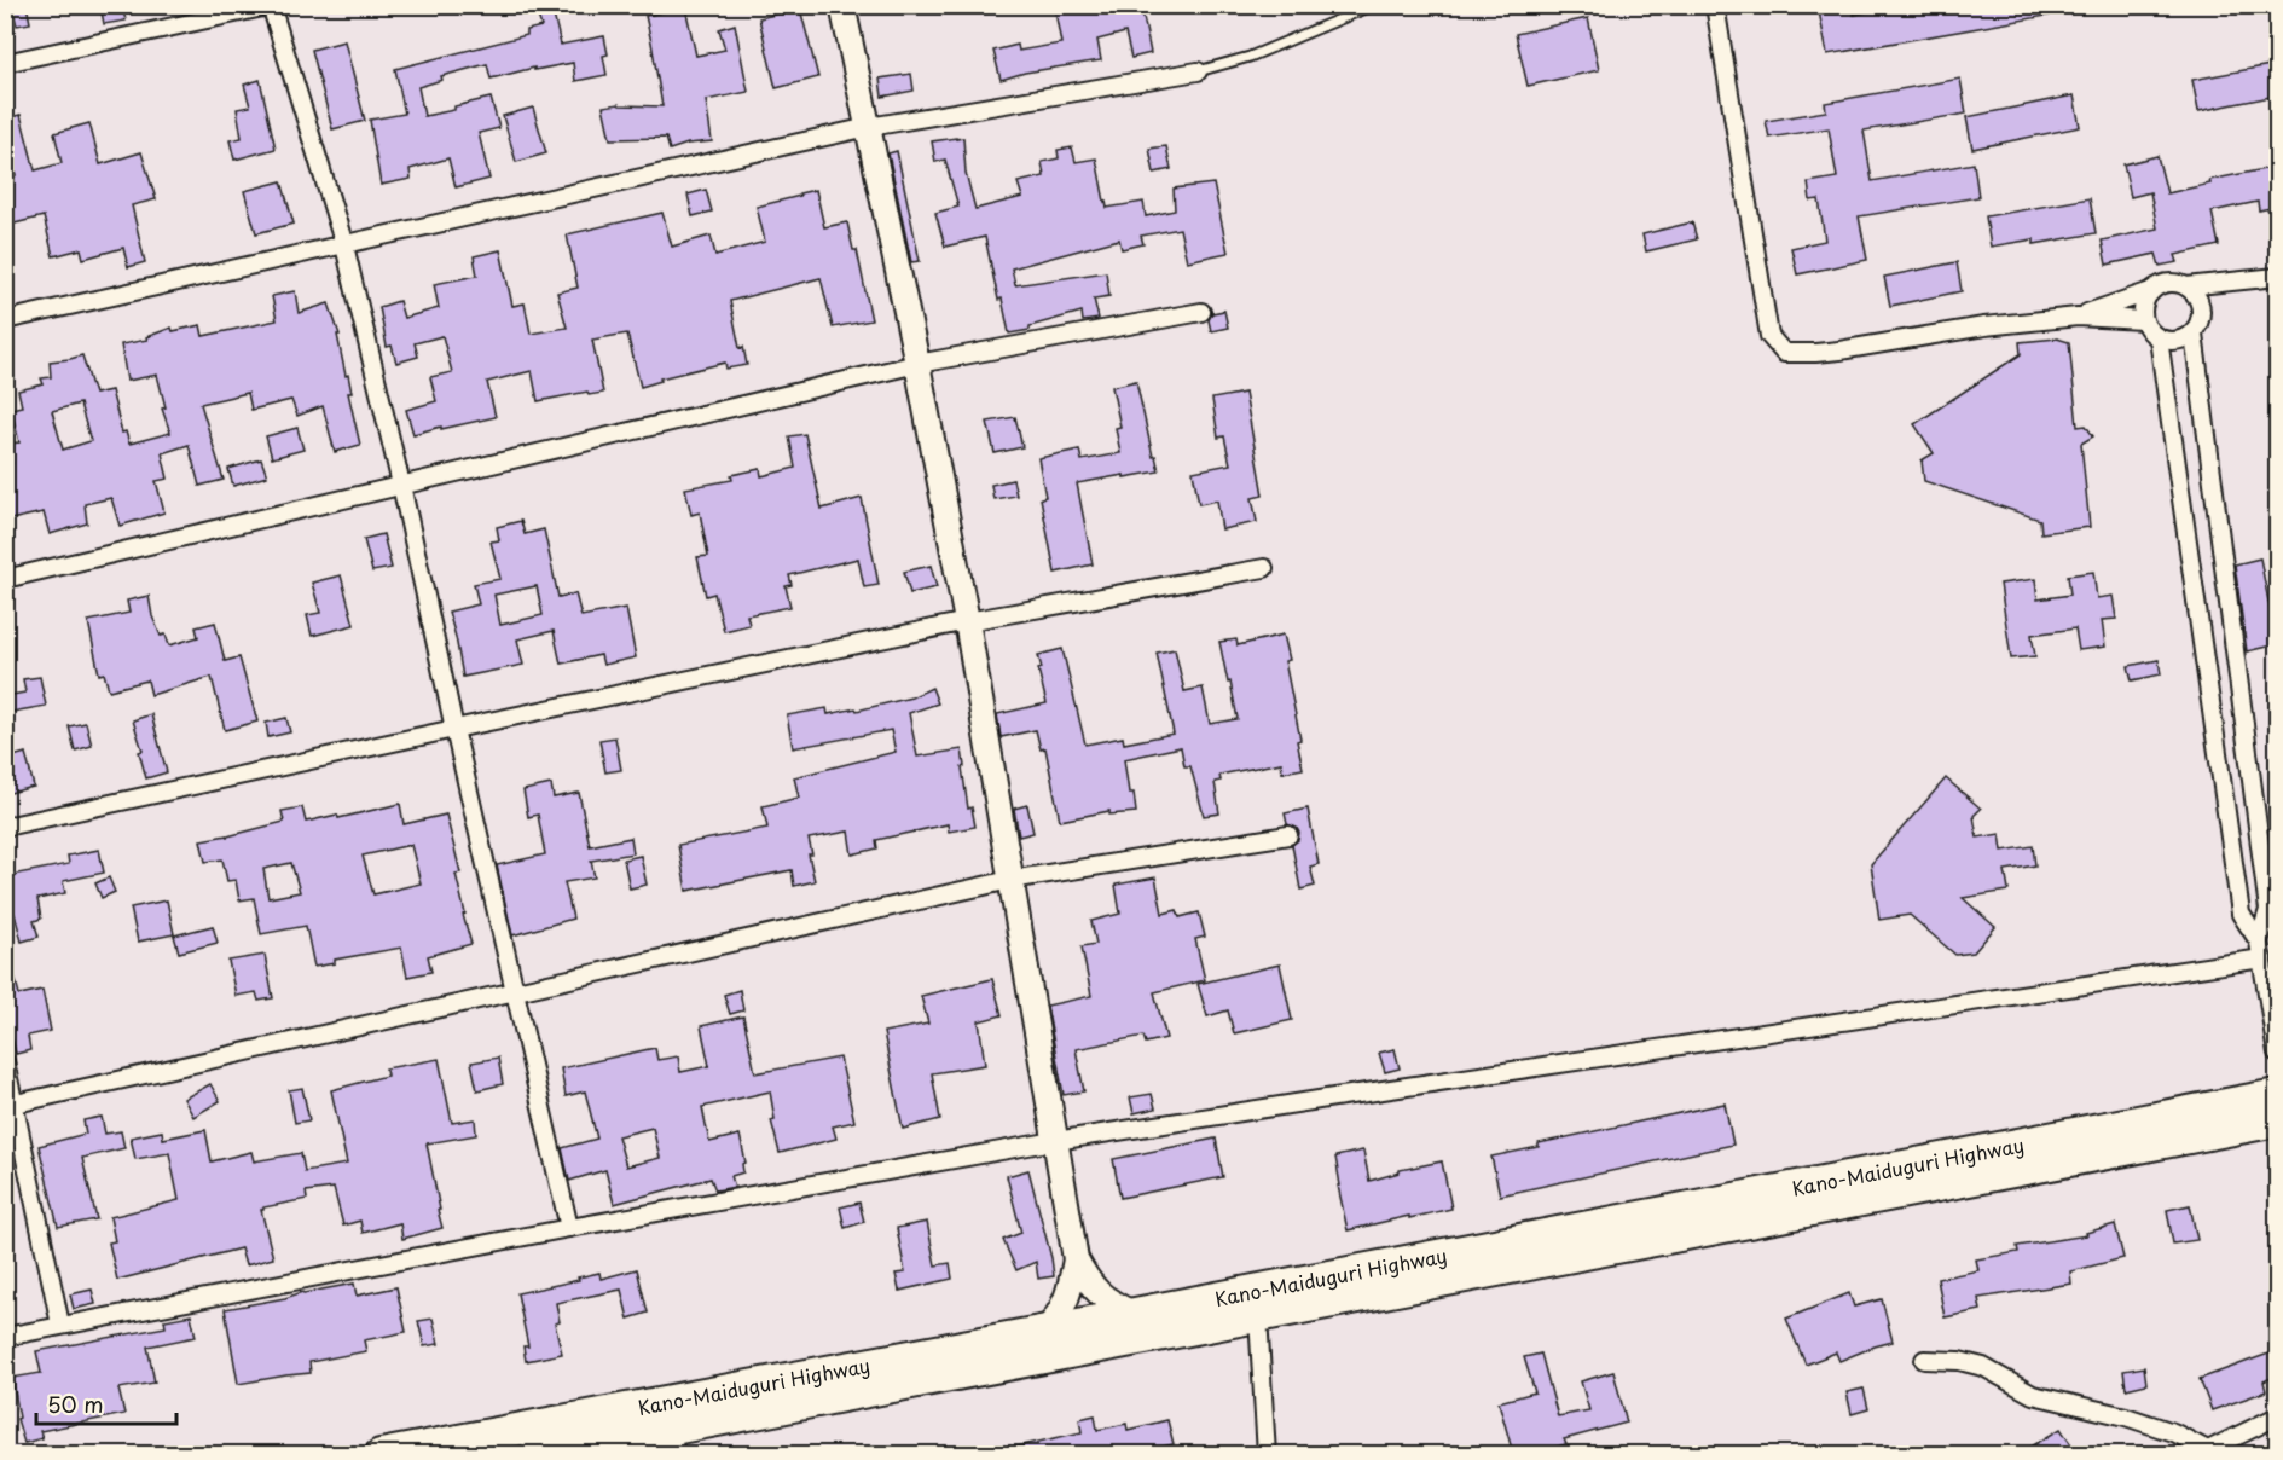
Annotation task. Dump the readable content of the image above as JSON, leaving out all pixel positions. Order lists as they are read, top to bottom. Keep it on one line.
{"streets":{"highway":["Kano-Maiduguri Highway"]},"scale_bar":"50 m"}
